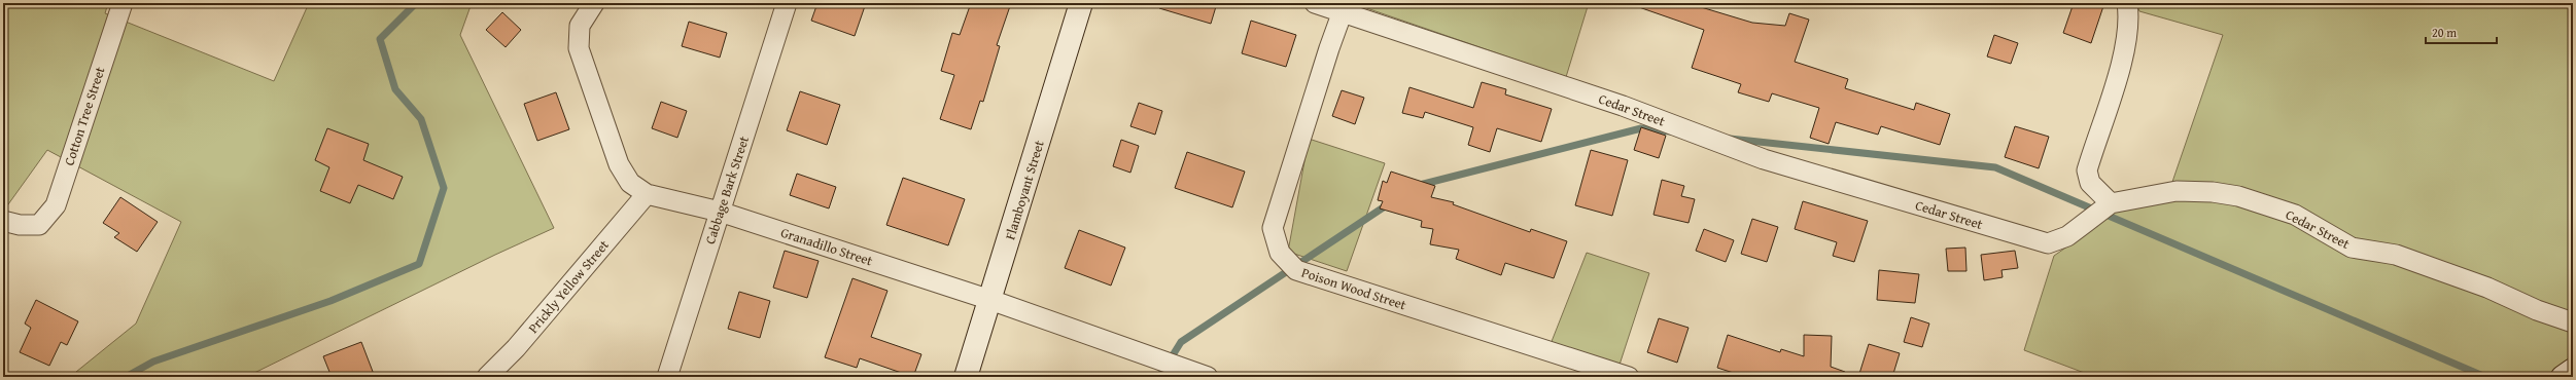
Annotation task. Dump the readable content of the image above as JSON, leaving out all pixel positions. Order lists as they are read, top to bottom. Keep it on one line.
{"streets":{"street":["Cedar Street","Cotton Tree Street","Cabbage Bark Street","Flamboyant Street","Granadillo Street","Prickly Yellow Street","Poison Wood Street"]},"crossings":[["Cedar Street","Poison Wood Street"],["Cabbage Bark Street","Granadillo Street"],["Flamboyant Street","Granadillo Street"],["Granadillo Street","Prickly Yellow Street"]],"scale_bar":"20 m"}
